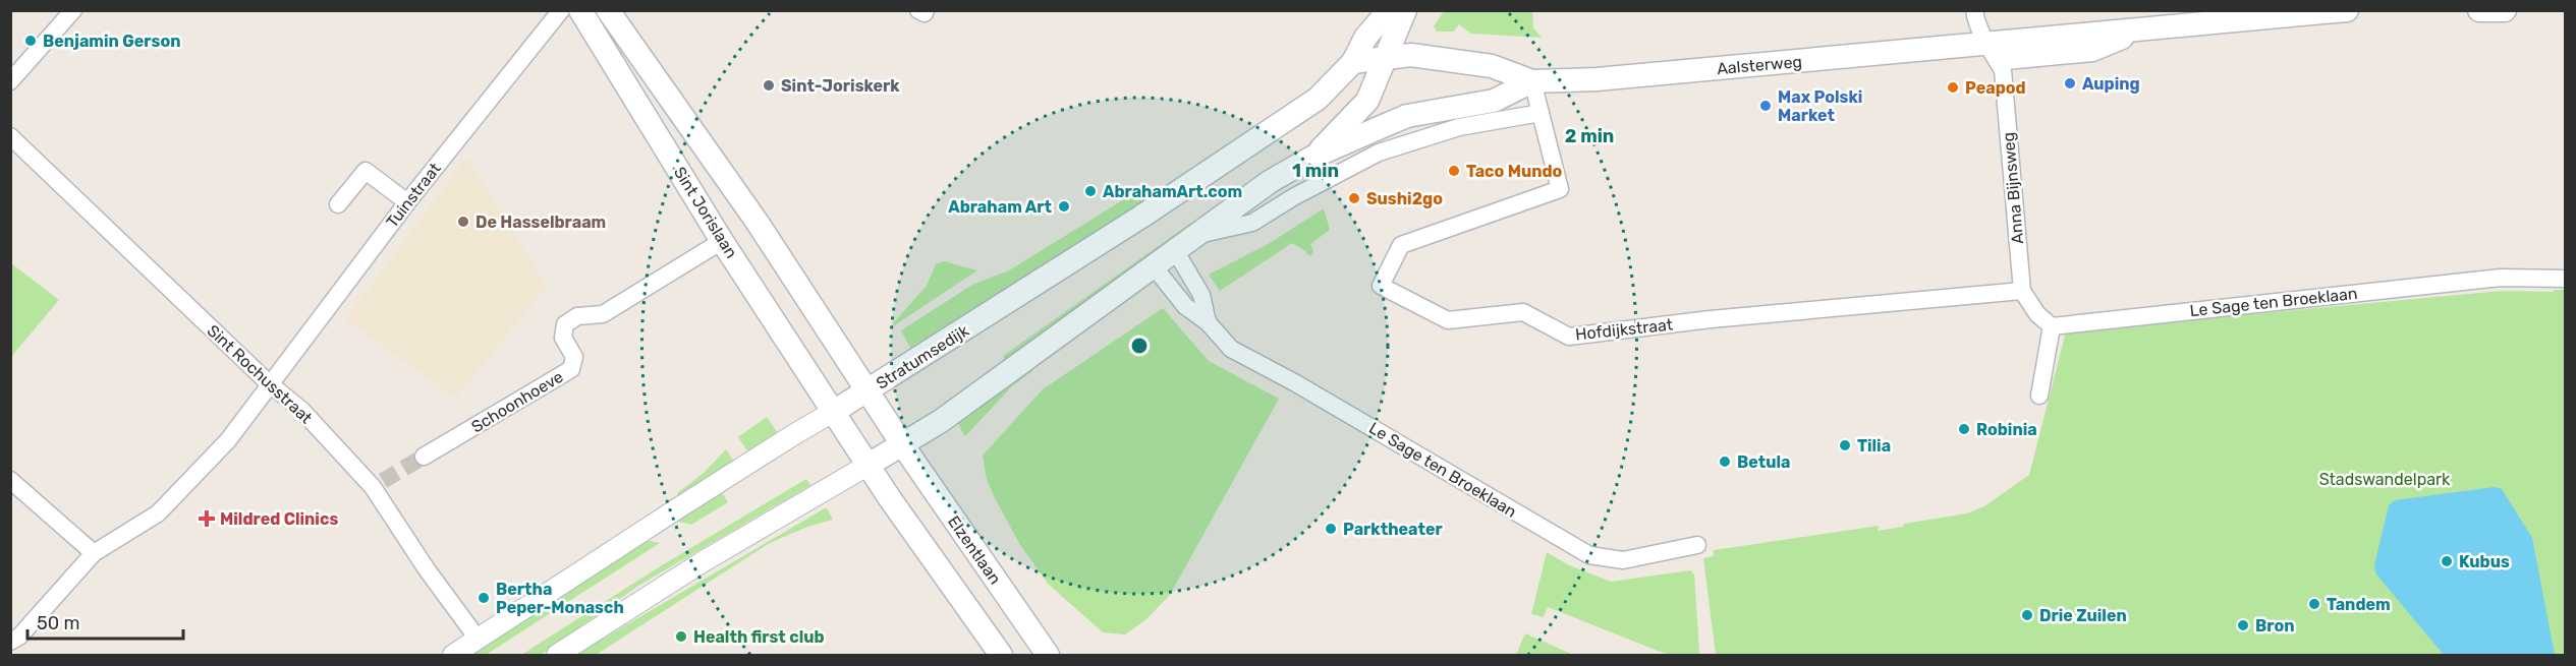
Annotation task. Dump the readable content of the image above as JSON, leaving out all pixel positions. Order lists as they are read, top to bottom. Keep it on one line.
{"streets":{"main road":["Aalsterweg","Sint Jorislaan","Stratumsedijk","Elzentlaan"],"street":["Anna Bijnsweg","Tuinstraat","Le Sage ten Broeklaan","Hofdijkstraat","Sint Rochusstraat","Schoonhoeve"]},"crossings":[["Aalsterweg","Anna Bijnsweg"],["Anna Bijnsweg","Le Sage ten Broeklaan"],["Anna Bijnsweg","Hofdijkstraat"],["Tuinstraat","Sint Rochusstraat"],["Sint Jorislaan","Stratumsedijk"],["Sint Jorislaan","Schoonhoeve"],["Sint Jorislaan","Elzentlaan"],["Stratumsedijk","Sint Rochusstraat"]],"parks":["Stadswandelpark"],"places":{"other":["Benjamin Gerson","Auping","Sint-Joriskerk","Peapod","Max Polski Market","Taco Mundo","AbrahamArt.com","Sushi2go","Abraham Art","De Hasselbraam","Robinia","Tilia","Betula","Parktheater","Kubus","Bertha Peper-Monasch","Tandem","Drie Zuilen","Bron","Health first club"],"health":["Mildred Clinics"]},"scale_bar":"50 m","rings":["2 min","1 min"]}
